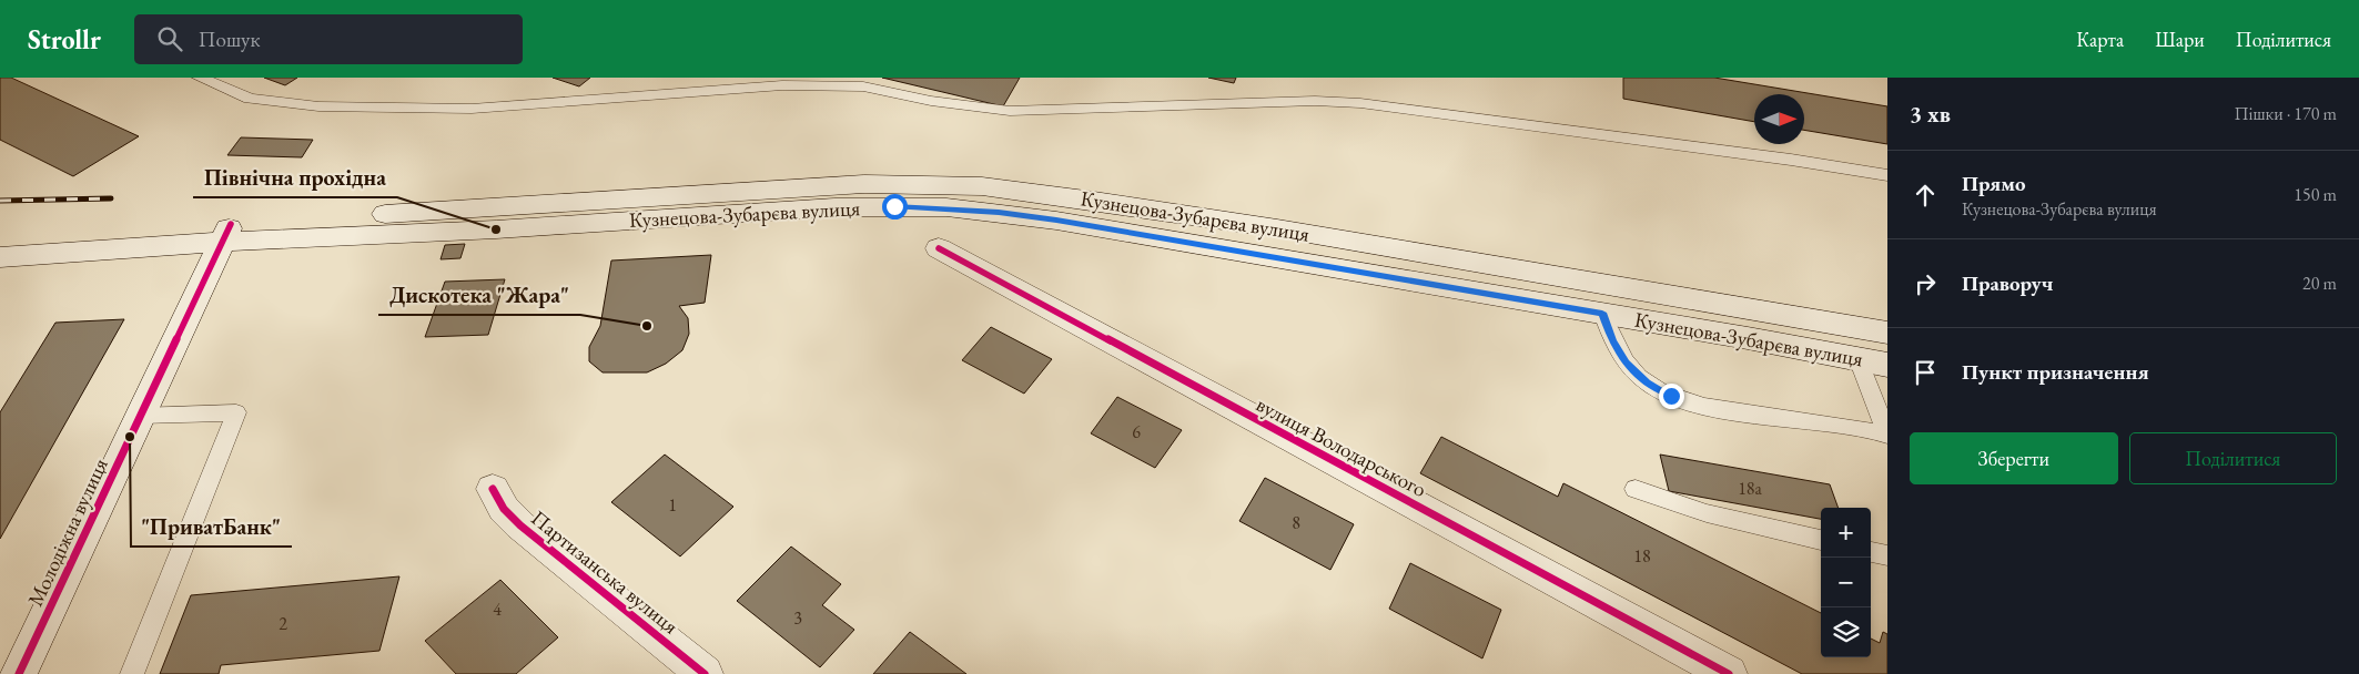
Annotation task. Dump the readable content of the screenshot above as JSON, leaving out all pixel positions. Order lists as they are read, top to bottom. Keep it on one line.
{"streets":{"main road":["Кузнецова-Зубарєва вулиця","вулиця Володарського","Молодіжна вулиця","Партизанська вулиця"]},"crossings":[["Кузнецова-Зубарєва вулиця","Молодіжна вулиця"]],"places":["Північна прохідна","Дискотека \"Жара\"","\"ПриватБанк\""],"house_numbers":["6","18а","1","8","18","4","3","2"],"north":"right","page":{"header":"Strollr","search":"Пошук","nav":["Карта","Шари","Поділитися"],"heading":["3 хв","Пішки · 170 m"],"list":[["Прямо","Кузнецова-Зубарєва вулиця","150 m"],["Праворуч","20 m"],"Пункт призначення"],"buttons":["Зберегти","Поділитися"],"map_buttons":["+","−"]}}
